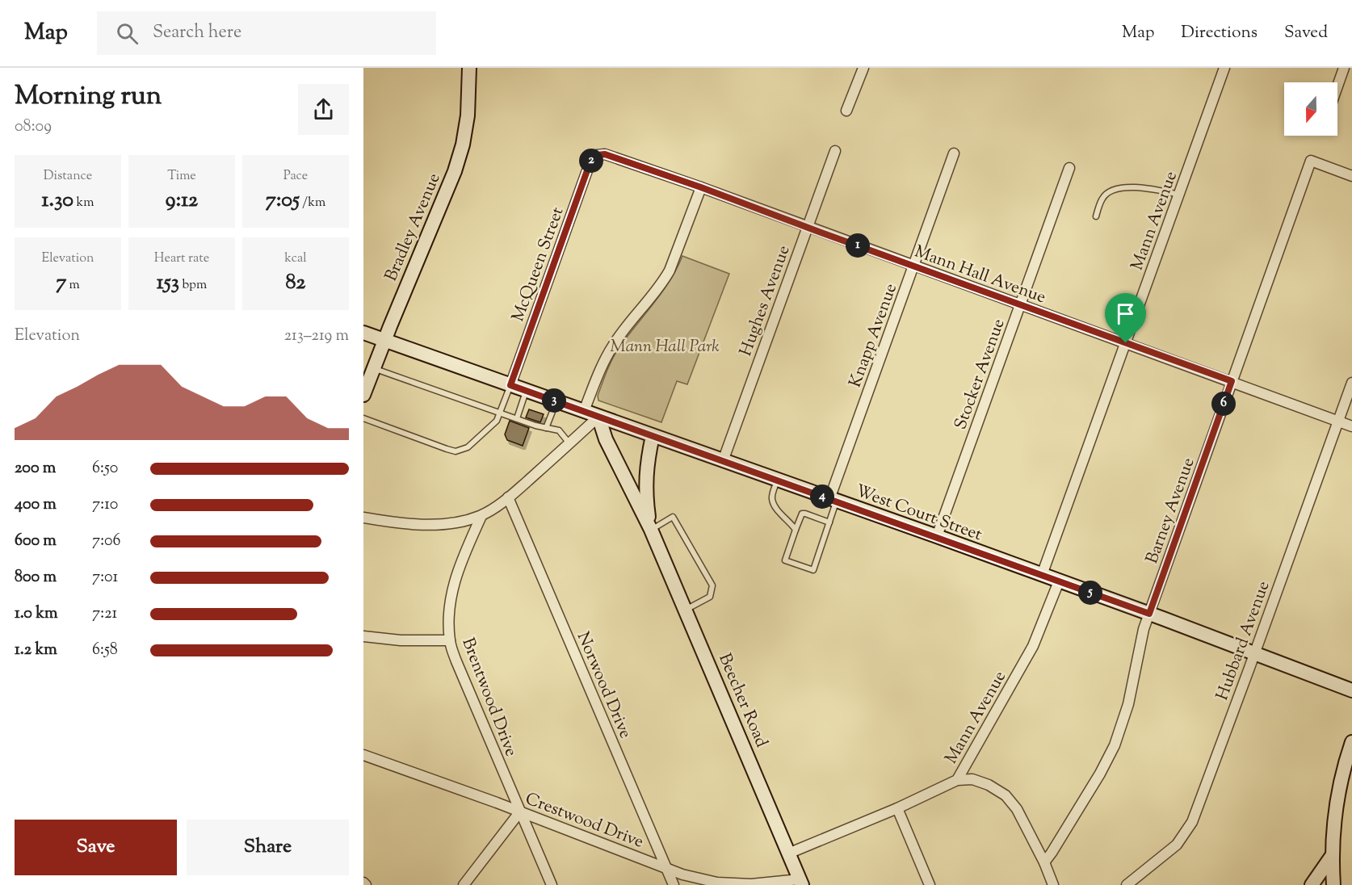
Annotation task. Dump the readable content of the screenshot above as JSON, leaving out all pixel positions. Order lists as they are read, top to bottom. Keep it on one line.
{"streets":{"street":["Mann Avenue","Bradley Avenue","McQueen Street","Mann Hall Avenue","Hughes Avenue","Knapp Avenue","Stocker Avenue","Barney Avenue","West Court Street","Hubbard Avenue","Norwood Drive","Brentwood Drive","Beecher Road","Crestwood Drive"]},"crossings":[["Mann Avenue","Mann Hall Avenue"],["Mann Avenue","West Court Street"],["Mann Avenue","Beecher Road"],["Bradley Avenue","West Court Street"],["McQueen Street","Mann Hall Avenue"],["McQueen Street","West Court Street"],["Mann Hall Avenue","Hughes Avenue"],["Mann Hall Avenue","Knapp Avenue"],["Mann Hall Avenue","Stocker Avenue"],["Mann Hall Avenue","Barney Avenue"],["Mann Hall Avenue","Hubbard Avenue"],["Hughes Avenue","West Court Street"],["Knapp Avenue","West Court Street"],["Stocker Avenue","West Court Street"],["Barney Avenue","West Court Street"],["West Court Street","Hubbard Avenue"],["West Court Street","Beecher Road"],["Norwood Drive","Crestwood Drive"],["Brentwood Drive","Crestwood Drive"],["Beecher Road","Crestwood Drive"]],"parks":["Mann Hall Park"],"north":"bottom","page":{"header":"Map","search":"Search here","nav":["Map","Directions","Saved"],"heading":["Morning run","08:09"],"pins":["2","1","3","6","4","5"],"stats":[["Distance","1.30 km"],["Time","9:12"],["Pace","7:05 /km"],["Elevation","7 m"],["Heart rate","153 bpm"],["kcal","82"]],"chart":["Elevation","213–219 m"],"list":[{"name":"200 m","note":"6:50"},{"name":"400 m","note":"7:10"},{"name":"600 m","note":"7:06"},{"name":"800 m","note":"7:01"},{"name":"1.0 km","note":"7:21"},{"name":"1.2 km","note":"6:58"}],"buttons":["Save","Share"]}}
